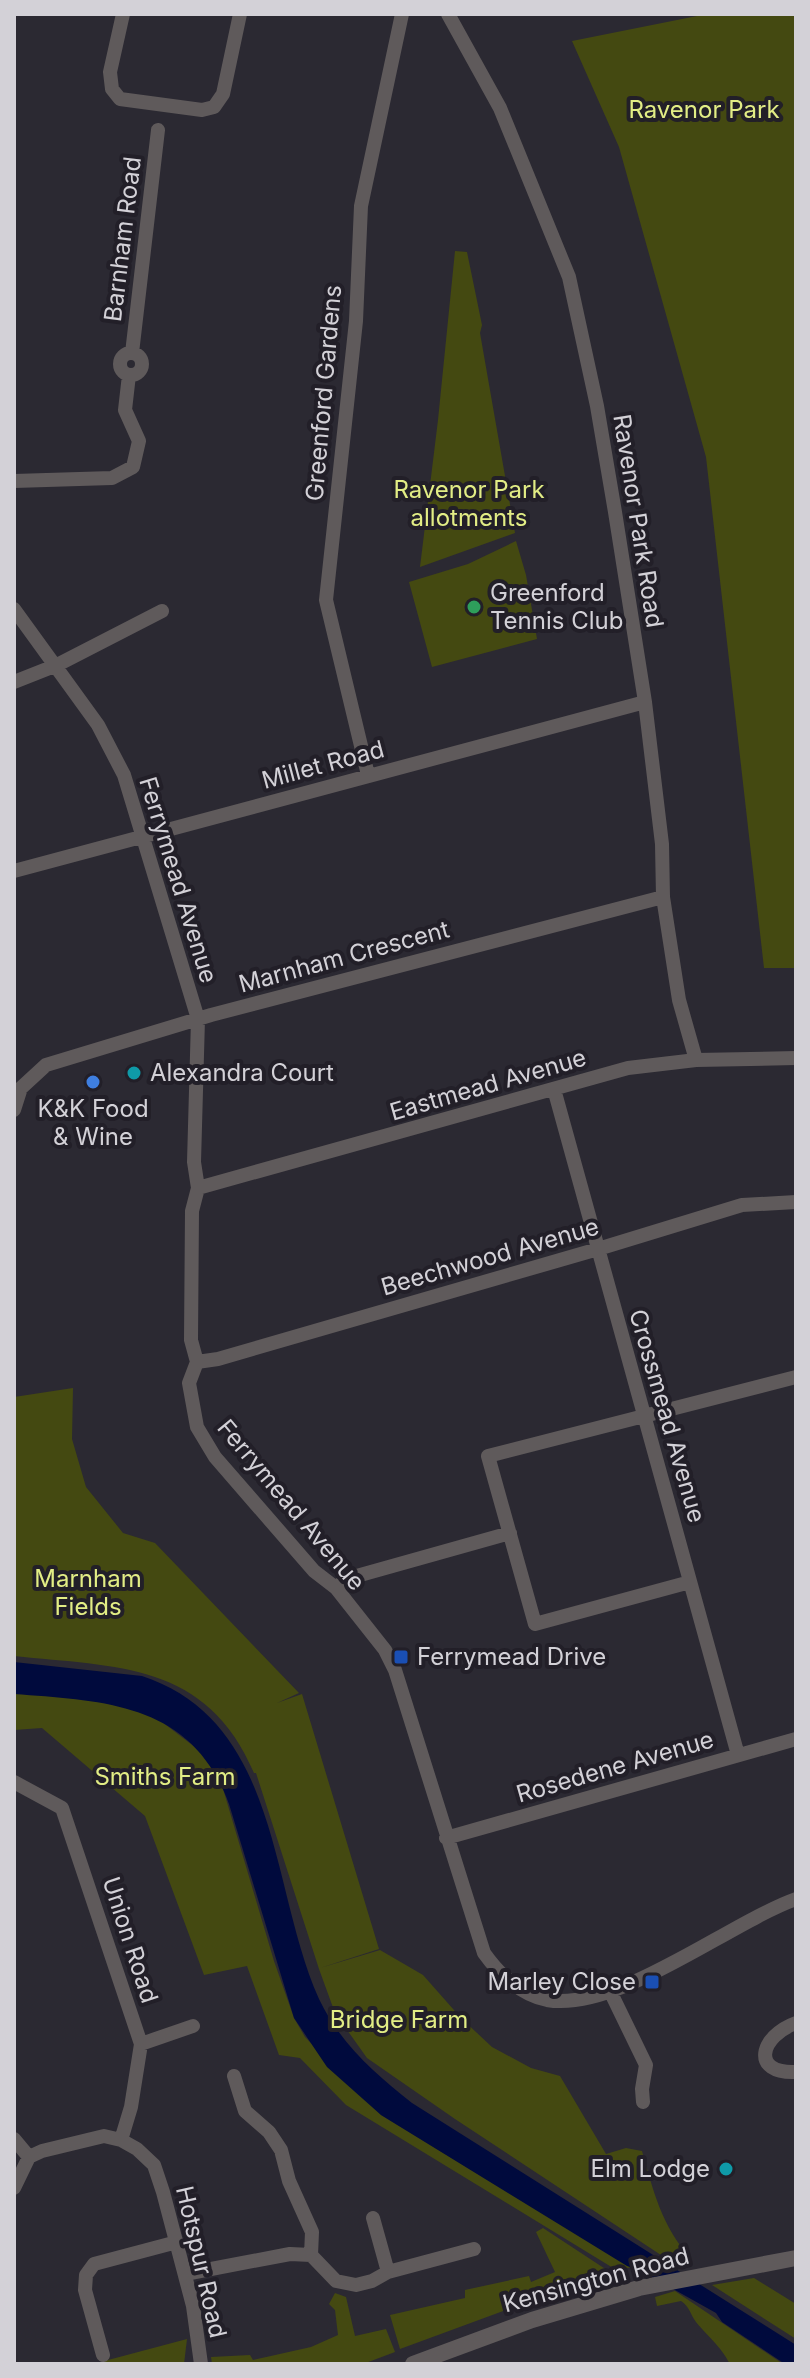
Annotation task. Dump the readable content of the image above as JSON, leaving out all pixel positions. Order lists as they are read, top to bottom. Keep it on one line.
{"streets":{"street":["Barnham Road","Greenford Gardens","Ravenor Park Road","Millet Road","Ferrymead Avenue","Marnham Crescent","Eastmead Avenue","Beechwood Avenue","Crossmead Avenue","Rosedene Avenue","Union Road","Hotspur Road","Kensington Road"]},"crossings":[["Greenford Gardens","Millet Road"],["Ravenor Park Road","Millet Road"],["Ravenor Park Road","Marnham Crescent"],["Ravenor Park Road","Eastmead Avenue"],["Millet Road","Ferrymead Avenue"],["Ferrymead Avenue","Marnham Crescent"],["Ferrymead Avenue","Eastmead Avenue"],["Ferrymead Avenue","Beechwood Avenue"],["Ferrymead Avenue","Rosedene Avenue"],["Eastmead Avenue","Crossmead Avenue"],["Beechwood Avenue","Crossmead Avenue"],["Crossmead Avenue","Rosedene Avenue"],["Union Road","Hotspur Road"]],"parks":["Ravenor Park","Ravenor Park allotments","Marnham Fields","Smiths Farm","Bridge Farm"],"places":{"other":["Greenford Tennis Club","Alexandra Court","K&K Food & Wine","Elm Lodge"],"transit":["Ferrymead Drive","Marley Close"]}}
